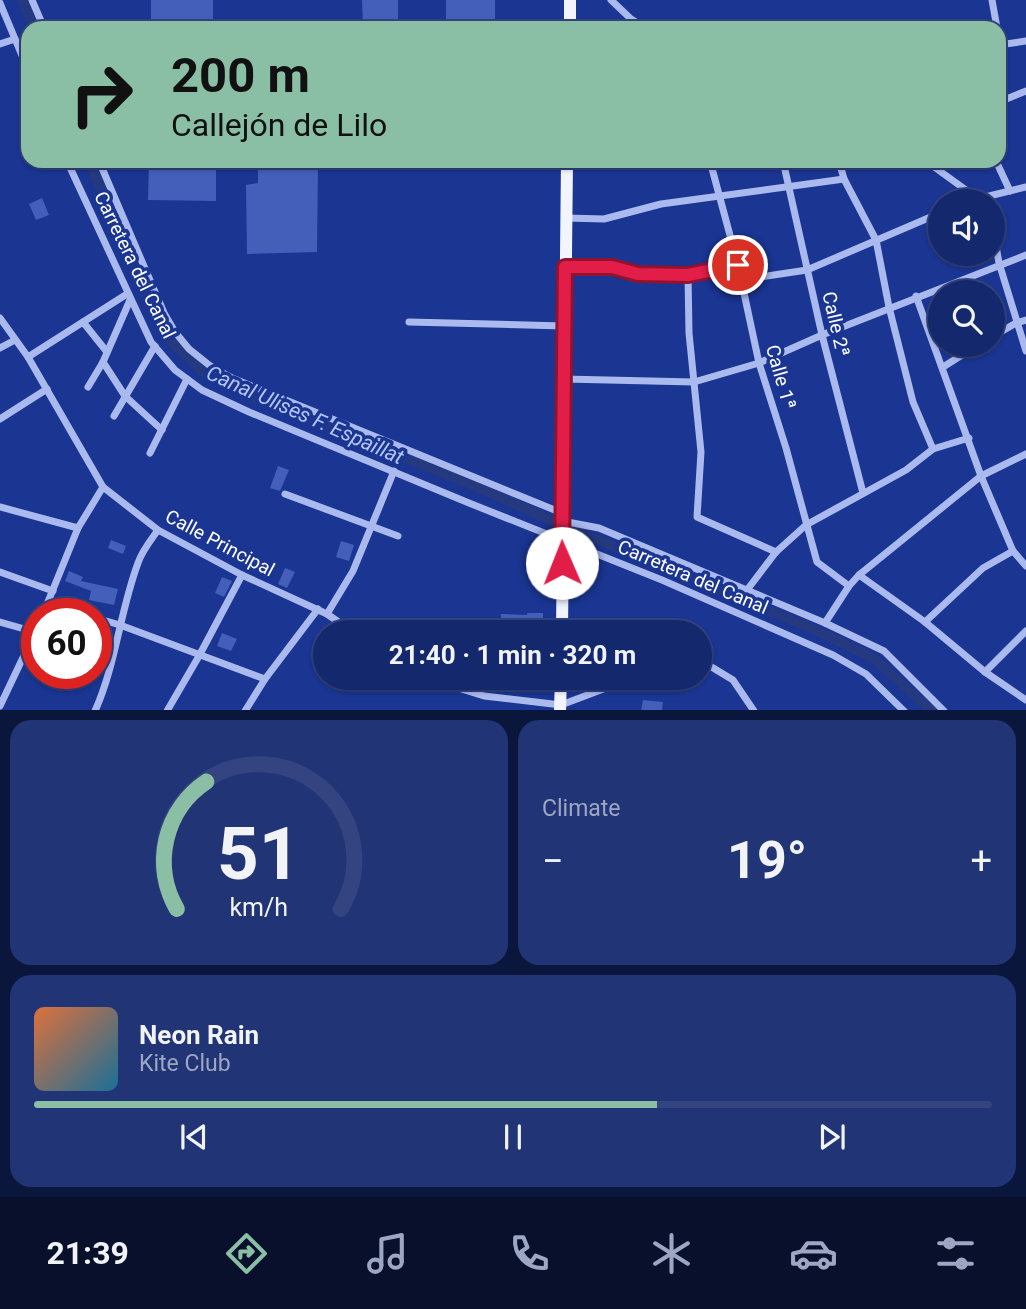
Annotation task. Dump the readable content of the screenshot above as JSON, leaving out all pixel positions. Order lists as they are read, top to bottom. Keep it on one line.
{"streets":{"street":["Carretera del Canal","Calle 2ª","Calle 1ª","Calle Principal"]},"water":["Canal Ulises F. Espaillat"],"page":{"turn":["200 m","Callejón de Lilo"],"limit":"60","trip":"21:40 · 1 min · 320 m","tile":"Climate","heat":["−","19°","+"],"song":["Neon Rain","Kite Club"],"tabs":"21:39","gauge":["51","km/h"]}}
